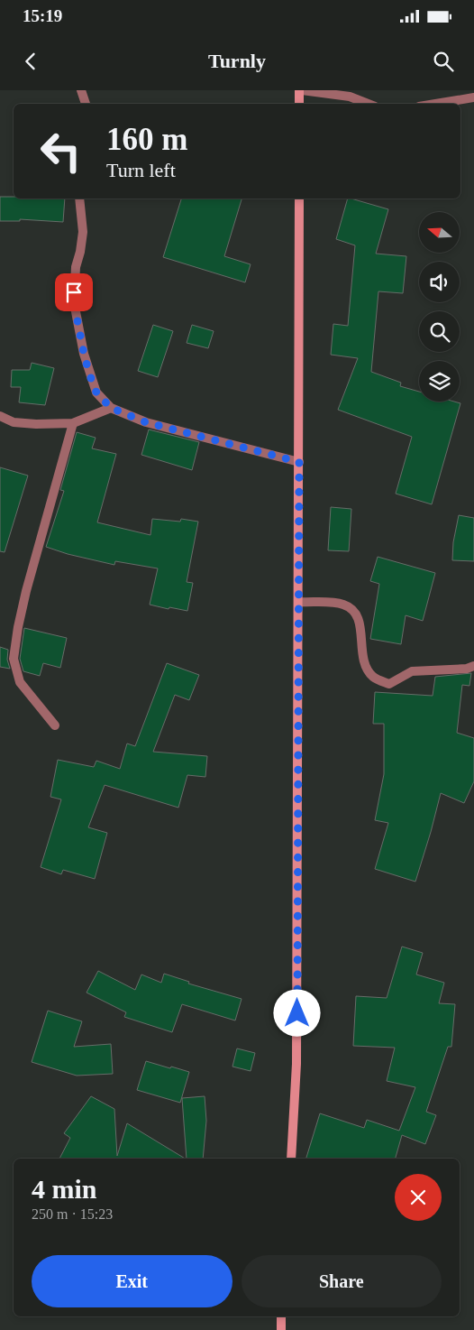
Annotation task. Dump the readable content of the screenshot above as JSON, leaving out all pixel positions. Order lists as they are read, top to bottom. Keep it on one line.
{"north":"left","page":{"status":"15:19","header":"Turnly","turn":["160 m","Turn left"],"heading":["4 min","250 m · 15:23"],"buttons":["Exit","Share"]}}
